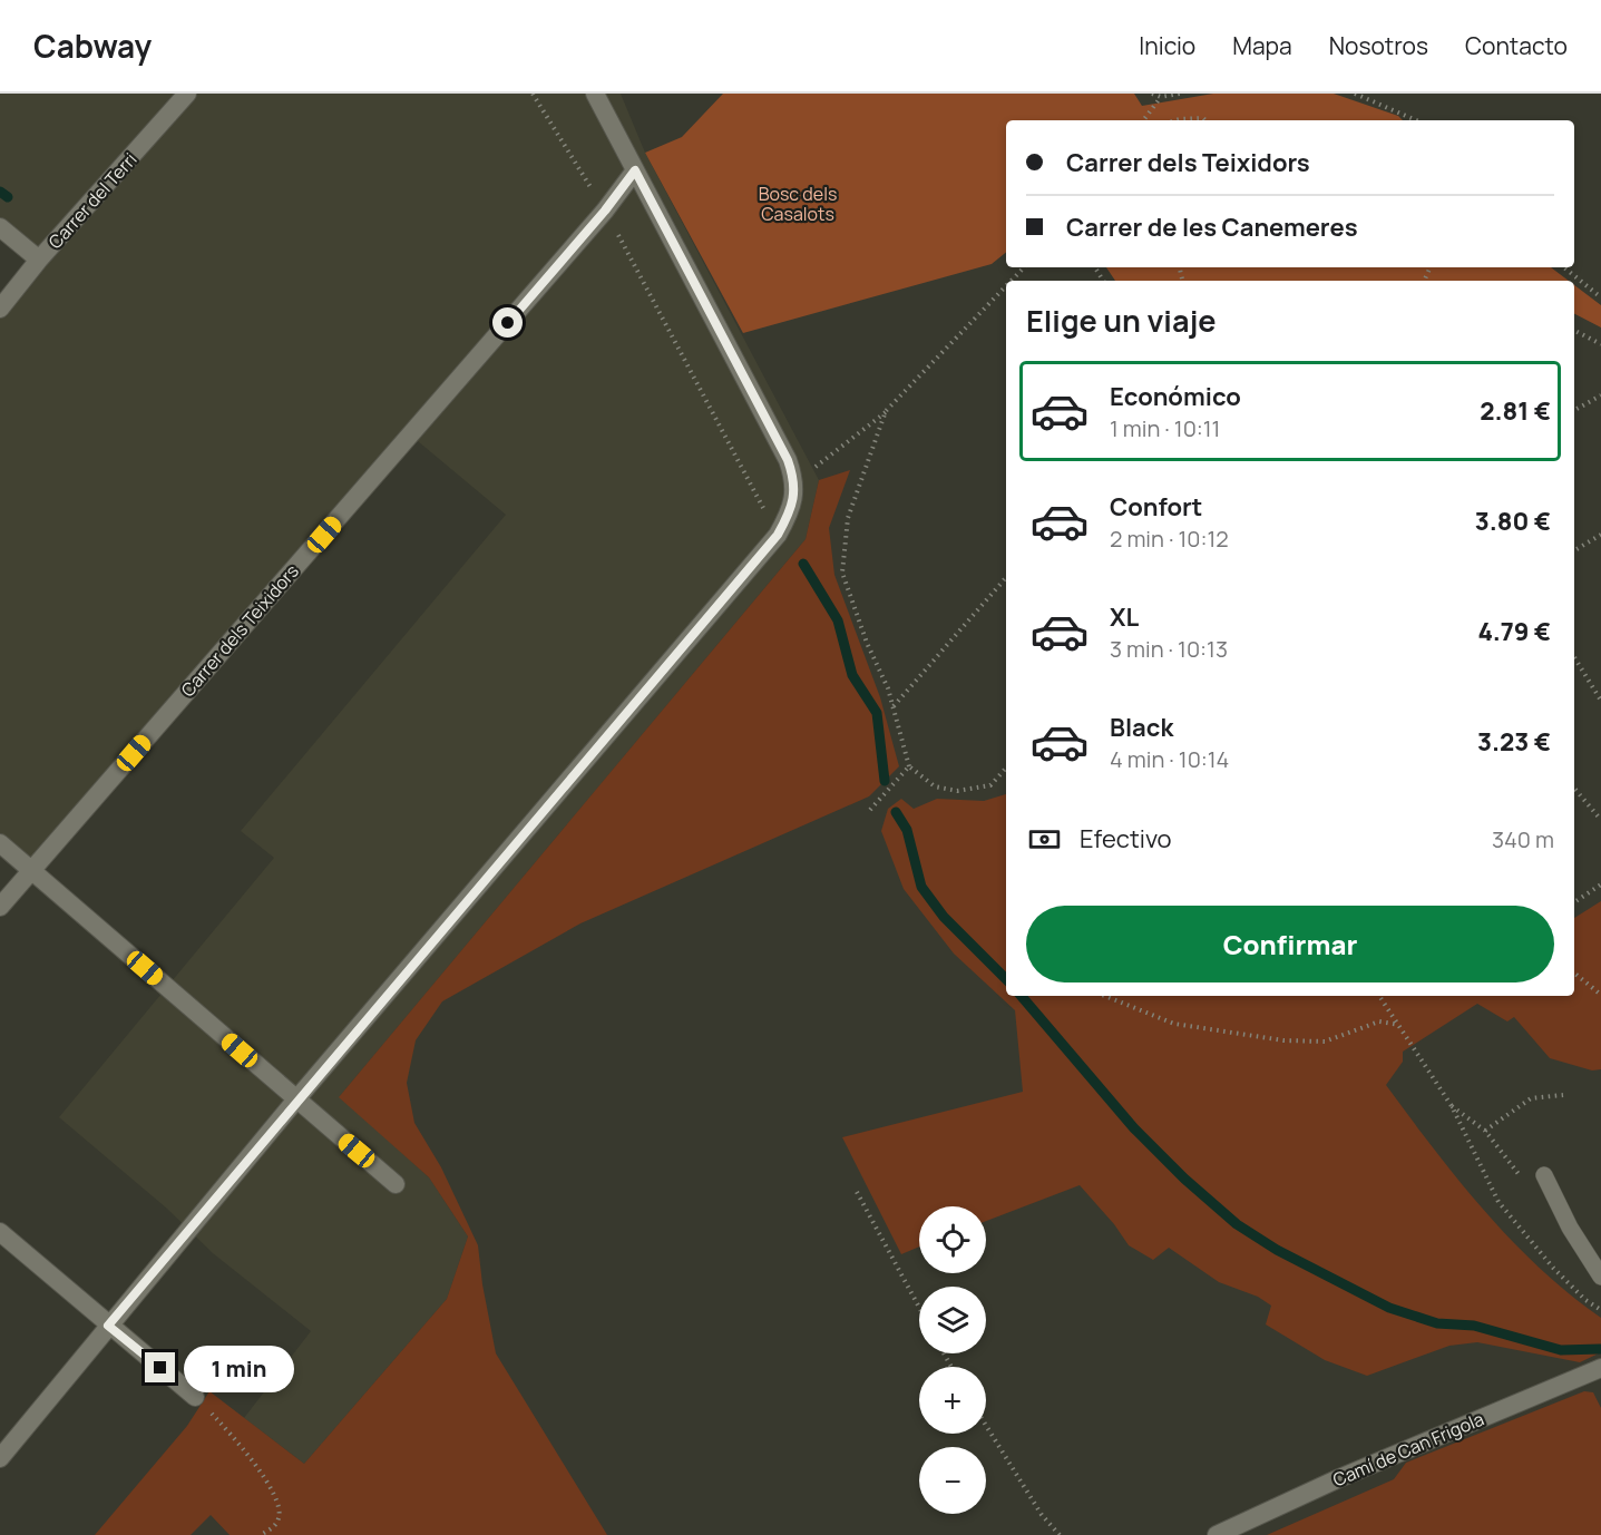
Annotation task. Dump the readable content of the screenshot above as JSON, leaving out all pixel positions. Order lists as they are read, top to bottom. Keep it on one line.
{"streets":{"street":["Carrer del Terri","Carrer dels Teixidors","Camí de Can Frigola"]},"parks":["Bosc dels Casalots"],"page":{"header":"Cabway","nav":["Inicio","Mapa","Nosotros","Contacto"],"banner":["Carrer dels Teixidors","Carrer de les Canemeres"],"heading":"Elige un viaje","list":[{"name":"Económico","note":"1 min · 10:11","value":"2.81 €"},{"name":"Confort","note":"2 min · 10:12","value":"3.80 €"},{"name":"XL","note":"3 min · 10:13","value":"4.79 €"},{"name":"Black","note":"4 min · 10:14","value":"3.23 €"}],"pay":["Efectivo","340 m"],"buttons":"Confirmar","map_buttons":["+","−"],"bubble":"1 min"}}
